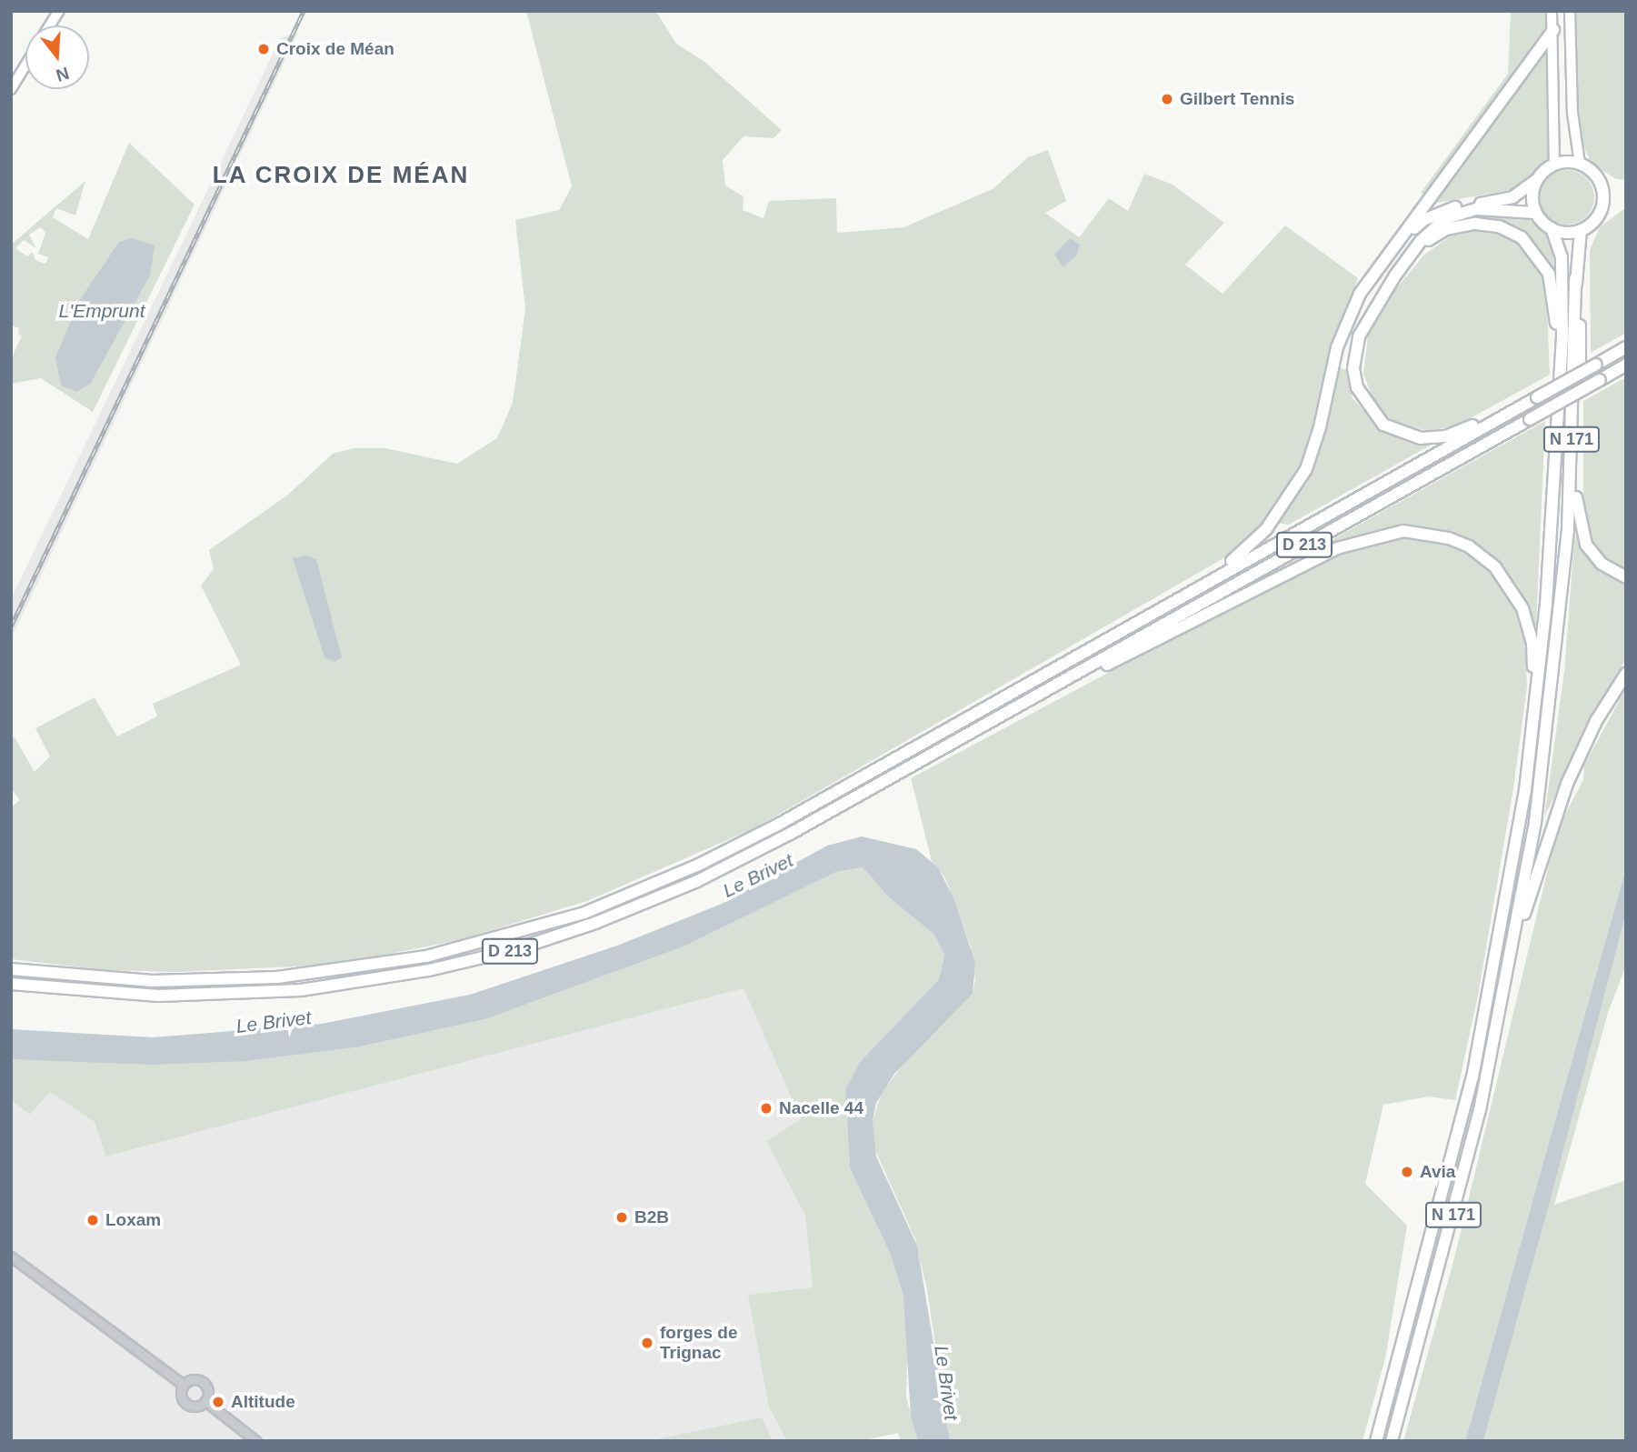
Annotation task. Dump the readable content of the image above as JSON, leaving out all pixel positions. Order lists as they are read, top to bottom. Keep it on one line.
{"streets":{"highway":["N 171","D 213"]},"districts":["LA CROIX DE MÉAN"],"water":["L'Emprunt","Le Brivet"],"places":["Croix de Méan","Gilbert Tennis","Nacelle 44","Avia","B2B","Loxam","forges de Trignac","Altitude"],"north":"bottom"}
